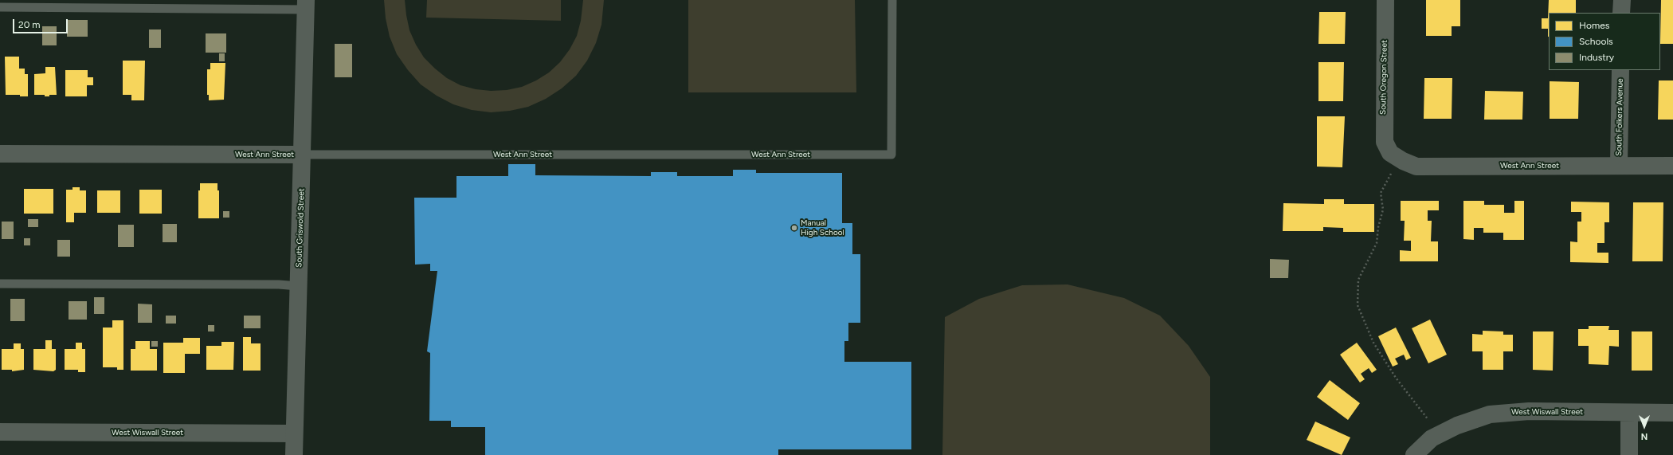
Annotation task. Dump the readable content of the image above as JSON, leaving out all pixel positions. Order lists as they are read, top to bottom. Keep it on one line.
{"streets":{"street":["South Oregon Street","South Folkers Avenue","West Ann Street","South Griswold Street","West Wiswall Street"]},"crossings":[["South Oregon Street","West Ann Street"],["South Folkers Avenue","West Ann Street"],["West Ann Street","South Griswold Street"],["South Griswold Street","West Wiswall Street"]],"places":["Manual High School"],"legend":["Homes","Schools","Industry"],"scale_bar":"20 m","north":"bottom"}
